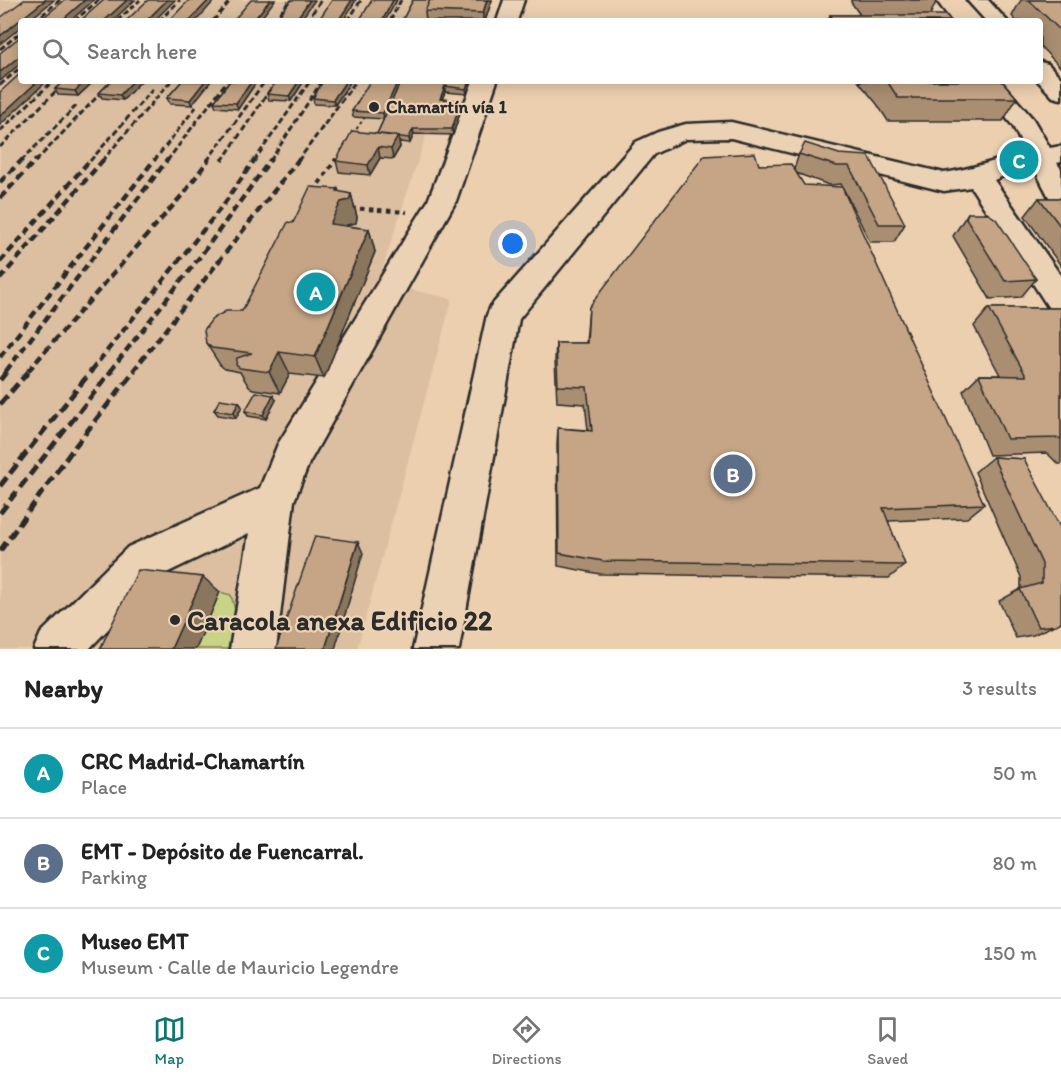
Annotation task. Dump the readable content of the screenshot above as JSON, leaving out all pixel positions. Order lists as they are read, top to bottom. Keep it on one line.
{"places":["Chamartín vía 1","Caracola anexa Edificio 22"],"page":{"search":"Search here","pins":["C","A","B"],"heading":["Nearby","3 results"],"list":[{"mark":"A","name":"CRC Madrid-Chamartín","note":"Place","value":"50 m"},{"mark":"B","name":"EMT - Depósito de Fuencarral.","note":"Parking","value":"80 m"},{"mark":"C","name":"Museo EMT","note":"Museum · Calle de Mauricio Legendre","value":"150 m"}],"nav":["Map","Directions","Saved"]}}
